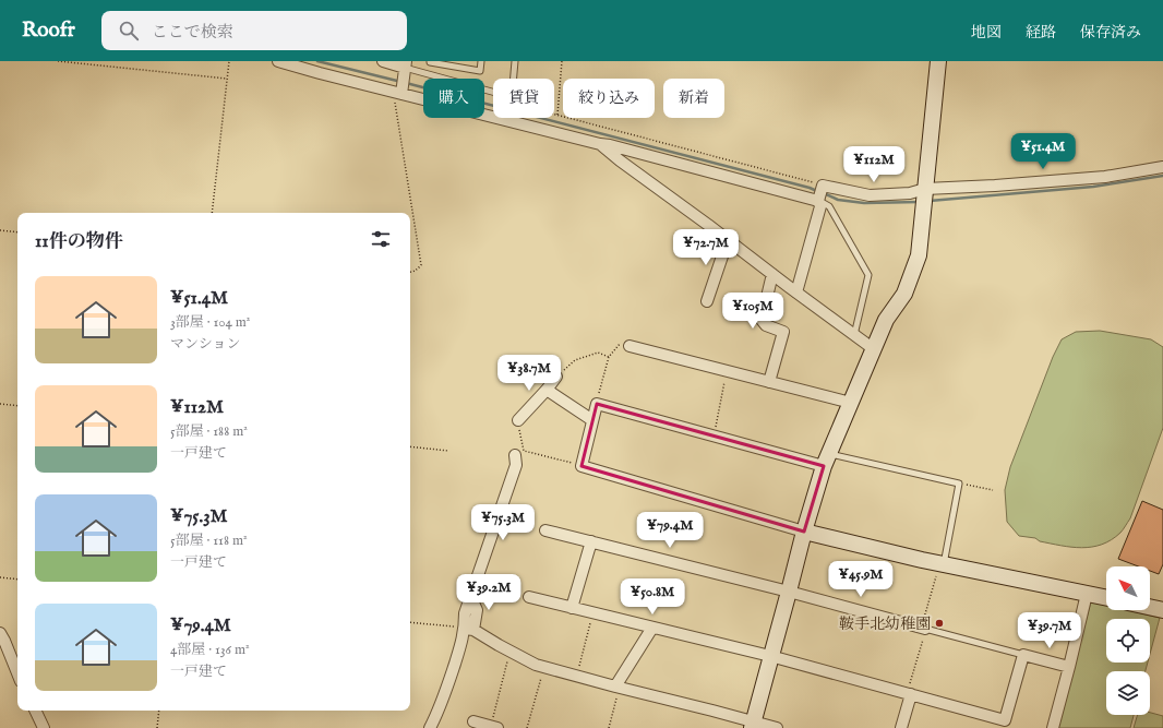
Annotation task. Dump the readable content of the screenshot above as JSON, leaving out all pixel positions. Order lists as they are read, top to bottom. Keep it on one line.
{"places":["鞍手北幼稚園"],"north":"top left","page":{"header":"Roofr","search":"ここで検索","nav":["地図","経路","保存済み"],"chip":["購入","賃貸","絞り込み","新着"],"price":["¥51.4M","¥112M","¥72.7M","¥105M","¥38.7M","¥75.3M","¥79.4M","¥45.9M","¥39.2M","¥50.8M","¥39.7M"],"heading":"11件の物件","list":[{"name":"¥51.4M","note":"3部屋 · 104 m² · マンション"},{"name":"¥112M","note":"5部屋 · 188 m² · 一戸建て"},{"name":"¥75.3M","note":"5部屋 · 118 m² · 一戸建て"},{"name":"¥79.4M","note":"4部屋 · 136 m² · 一戸建て"}]}}
